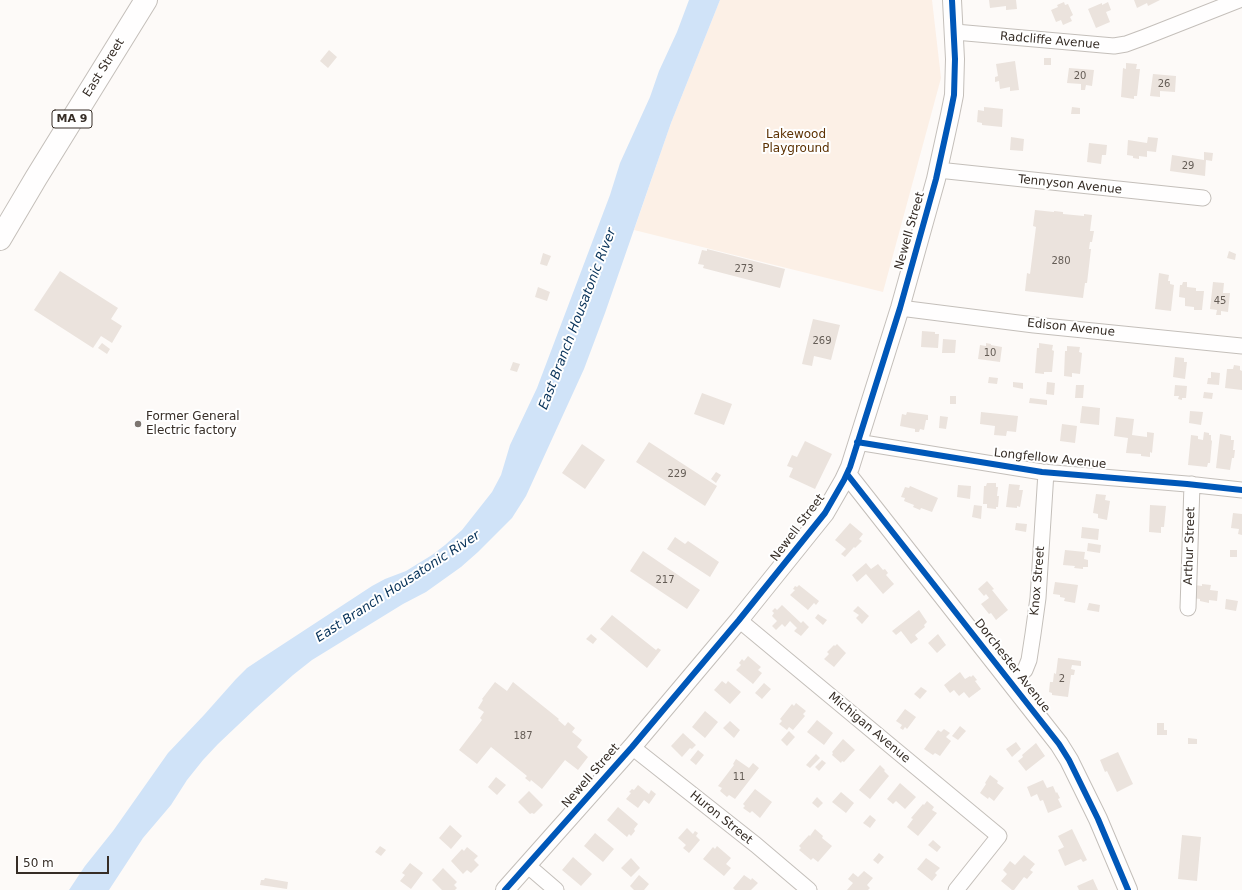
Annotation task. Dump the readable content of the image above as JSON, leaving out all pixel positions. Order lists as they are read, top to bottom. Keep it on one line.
{"streets":{"highway":["East Street","MA 9"],"street":["Radcliffe Avenue","Tennyson Avenue","Newell Street","Edison Avenue","Longfellow Avenue","Arthur Street","Knox Street","Dorchester Avenue","Michigan Avenue","Huron Street"]},"crossings":[["Radcliffe Avenue","Newell Street"],["Tennyson Avenue","Newell Street"],["Newell Street","Edison Avenue"],["Newell Street","Longfellow Avenue"],["Newell Street","Dorchester Avenue"],["Newell Street","Michigan Avenue"],["Newell Street","Huron Street"],["Longfellow Avenue","Arthur Street"],["Longfellow Avenue","Knox Street"],["Knox Street","Dorchester Avenue"]],"water":["East Branch Housatonic River"],"parks":["Lakewood Playground"],"places":["Former General Electric factory"],"house_numbers":["20","26","29","280","273","45","269","10","229","217","2","187","11"],"scale_bar":"50 m"}
